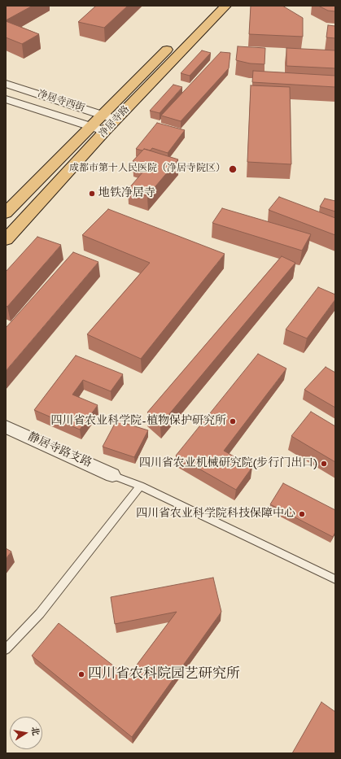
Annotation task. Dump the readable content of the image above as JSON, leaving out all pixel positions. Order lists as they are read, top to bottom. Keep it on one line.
{"streets":{"main road":["净居寺路"],"street":["净居寺西街","静居寺路支路"]},"crossings":[["净居寺西街","净居寺路"]],"places":["成都市第十人民医院（净居寺院区）","地铁净居寺","四川省农业科学院-植物保护研究所","四川省农业机械研究院(步行门出口)","四川省农业科学院科技保障中心","四川省农科院园艺研究所"],"north":"right"}
